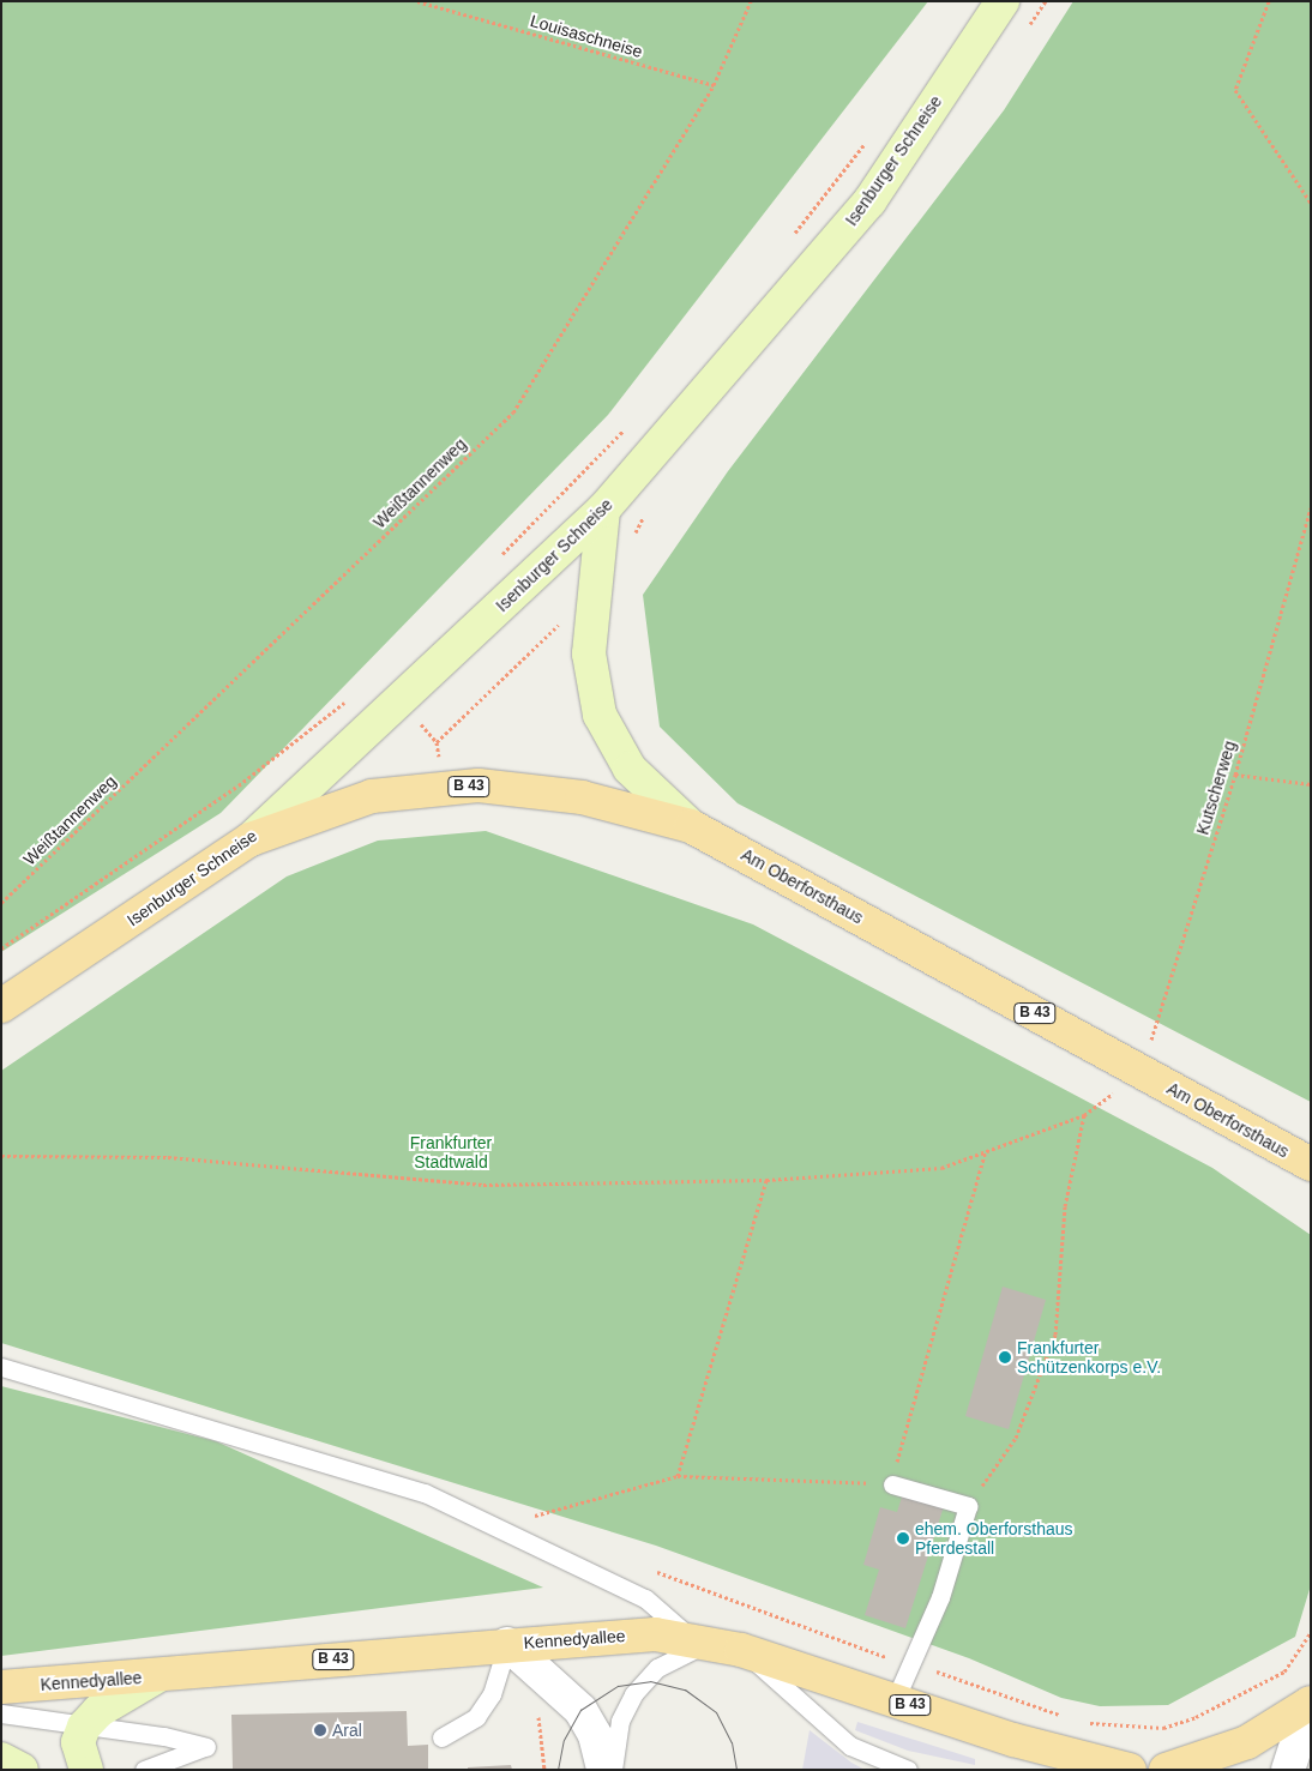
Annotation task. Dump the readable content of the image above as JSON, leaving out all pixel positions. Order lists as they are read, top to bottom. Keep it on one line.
{"streets":{"main road":["Isenburger Schneise","B 43","Am Oberforsthaus","Kennedyallee"],"path":["Louisaschneise","Weißtannenweg","Kutscherweg"]},"crossings":[["Louisaschneise","Weißtannenweg"],["Isenburger Schneise","Am Oberforsthaus"],["Kutscherweg","Am Oberforsthaus"]],"parks":["Frankfurter Stadtwald"],"places":["Frankfurter Schützenkorps e.V.","ehem. Oberforsthaus Pferdestall","Aral"]}
